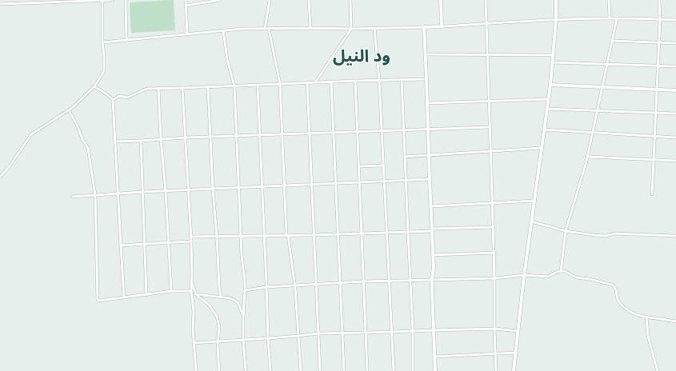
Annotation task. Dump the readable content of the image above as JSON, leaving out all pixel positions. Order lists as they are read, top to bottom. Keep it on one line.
{"districts":["ود النيل"]}
